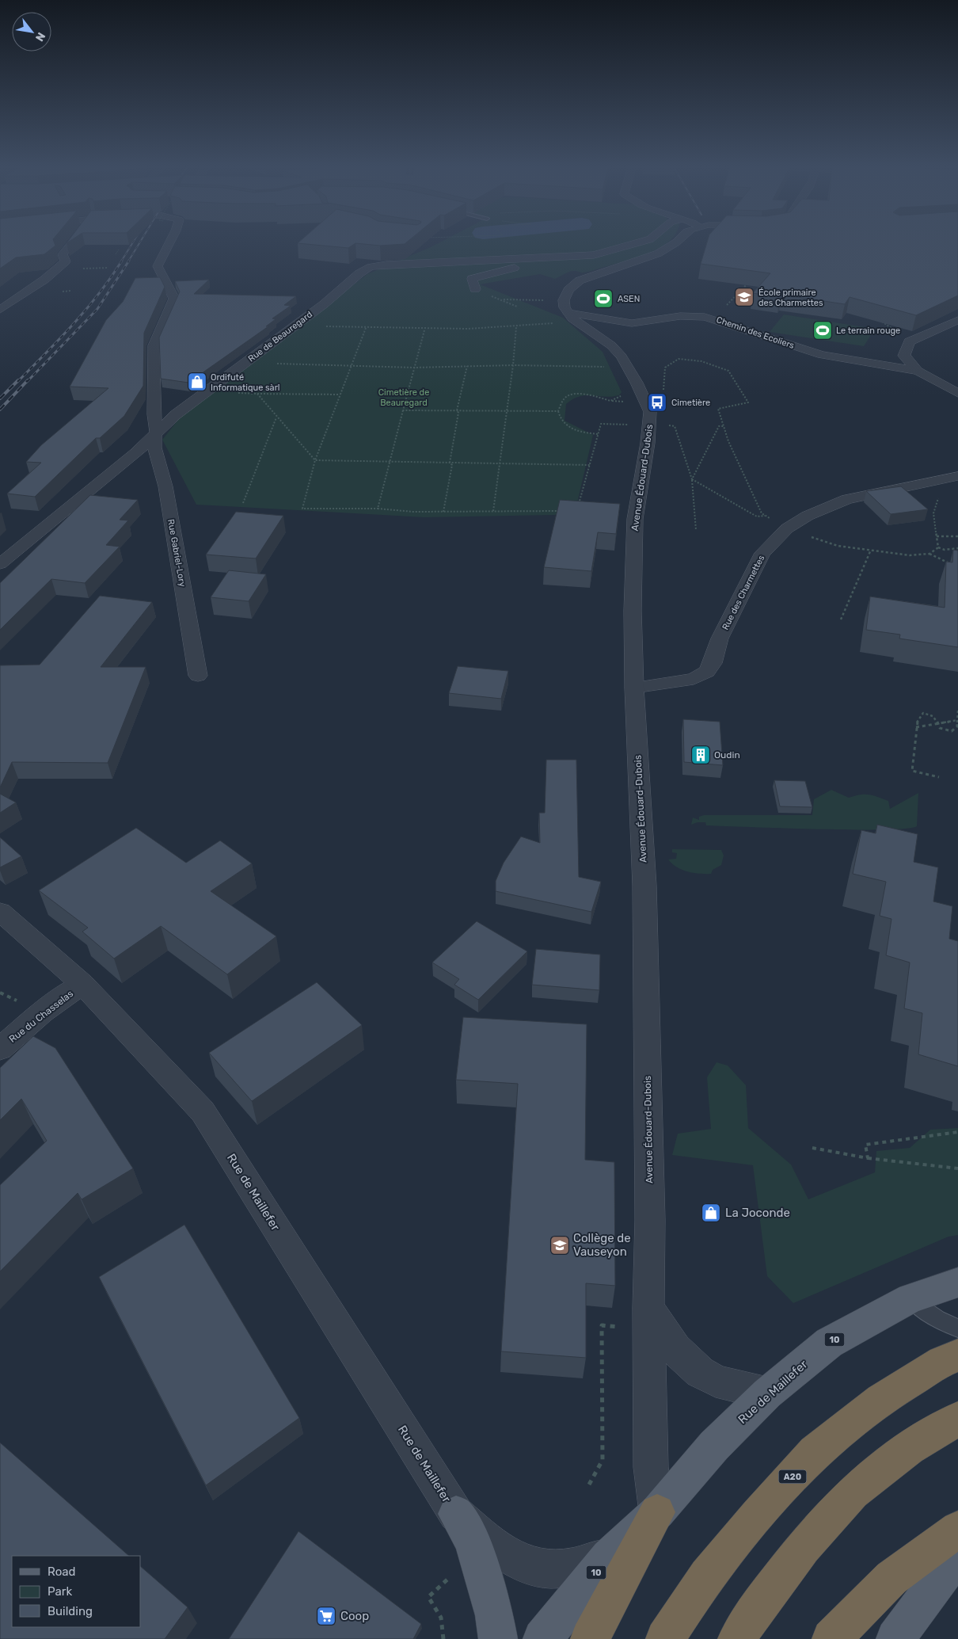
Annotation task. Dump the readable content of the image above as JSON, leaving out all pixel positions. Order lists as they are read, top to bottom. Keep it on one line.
{"streets":{"highway":["A20"],"main road":["Rue de Maillefer","10"],"street":["Chemin des Ecoliers","Rue de Beauregard","Avenue Édouard-Dubois","Rue Gabriel-Lory","Rue des Charmettes","Rue du Chasselas"]},"crossings":[["Chemin des Ecoliers","Avenue Édouard-Dubois"],["Rue de Beauregard","Rue Gabriel-Lory"],["Avenue Édouard-Dubois","Rue des Charmettes"],["Avenue Édouard-Dubois","Rue de Maillefer"],["Avenue Édouard-Dubois","10"],["Rue du Chasselas","Rue de Maillefer"],["Rue de Maillefer","10"]],"parks":["Cimetière de Beauregard"],"places":{"school or university":["École primaire des Charmettes","Collège de Vauseyon"],"sports":["ASEN","Le terrain rouge"],"shop":["Ordifuté Informatique sàrl","La Joconde"],"bus stop":["Cimetière"],"building":["Oudin"],"supermarket":["Coop"]},"legend":["Road","Park","Building"],"north":"bottom right"}
